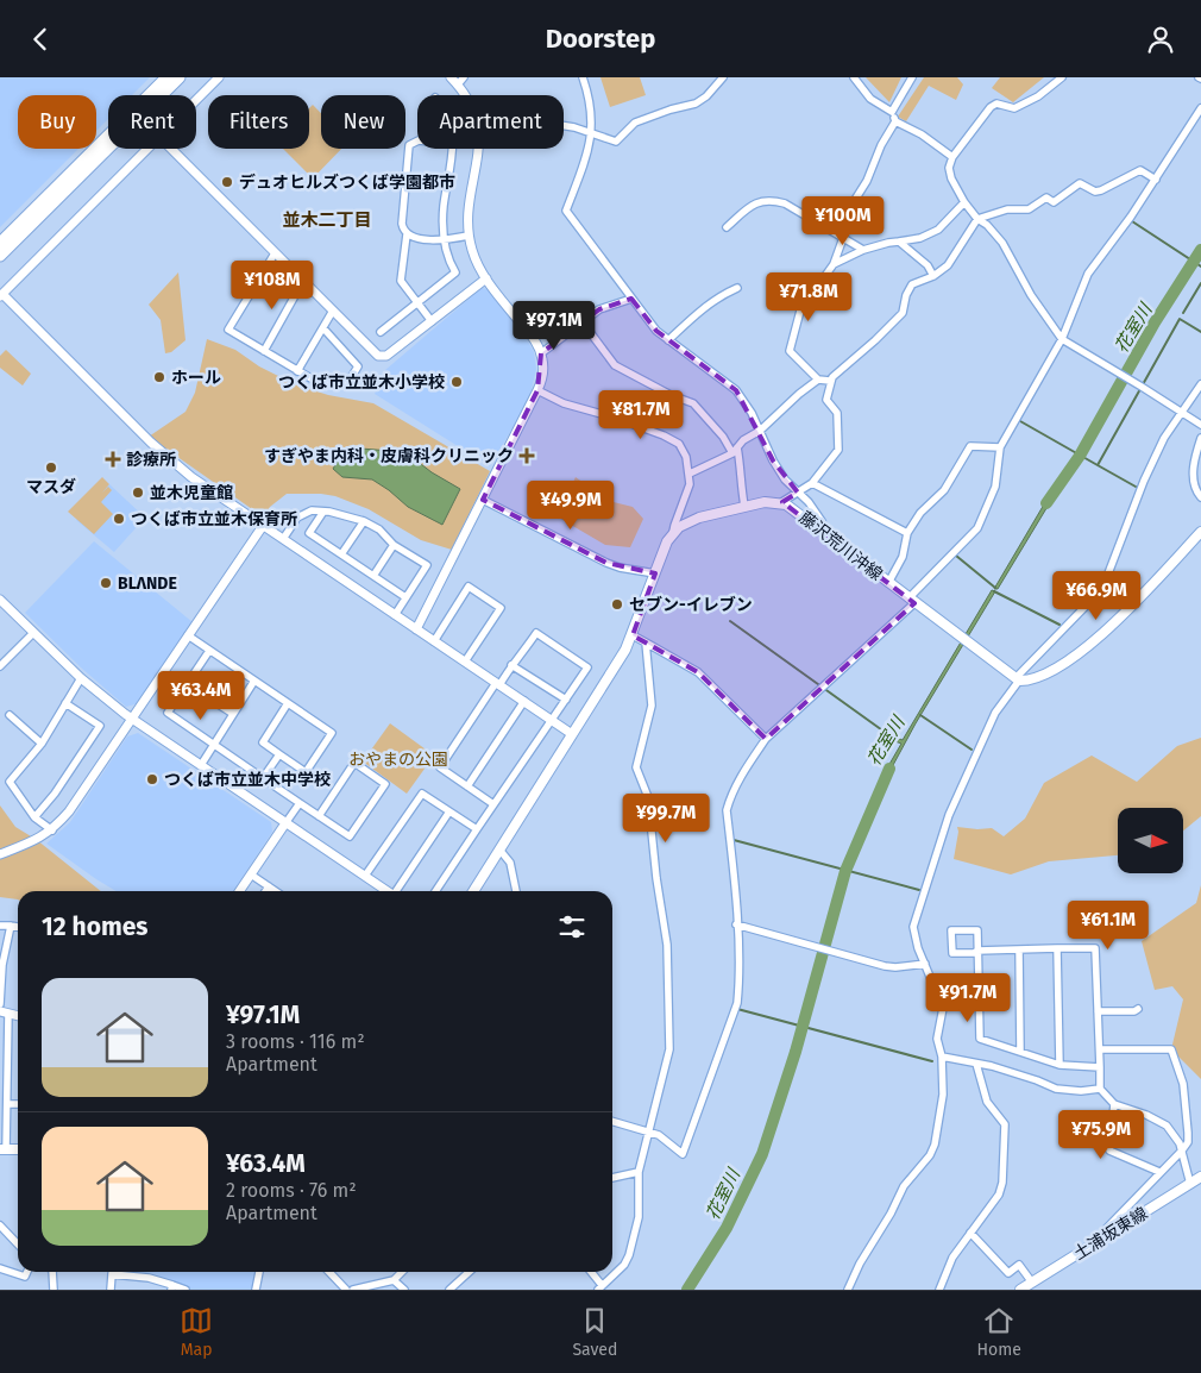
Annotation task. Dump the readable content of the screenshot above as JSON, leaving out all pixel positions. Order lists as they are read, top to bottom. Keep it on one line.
{"streets":{"main road":["藤沢荒川沖線","土浦坂東線"]},"districts":["並木二丁目"],"water":["花室川"],"parks":["おやまの公園"],"places":{"other":["デュオヒルズつくば学園都市","ホール","つくば市立並木小学校","マスダ","並木児童館","つくば市立並木保育所","BLΛNDE","セブン-イレブン","つくば市立並木中学校"],"health":["すぎやま内科・皮膚科クリニック","診療所"]},"north":"right","page":{"header":"Doorstep","chip":["Buy","Rent","Filters","New","Apartment"],"price":["¥100M","¥108M","¥71.8M","¥97.1M","¥81.7M","¥49.9M","¥66.9M","¥63.4M","¥99.7M","¥61.1M","¥91.7M","¥75.9M"],"heading":"12 homes","list":[{"name":"¥97.1M","note":"3 rooms · 116 m² · Apartment"},{"name":"¥63.4M","note":"2 rooms · 76 m² · Apartment"}],"tabs":["Map","Saved","Home"]}}
